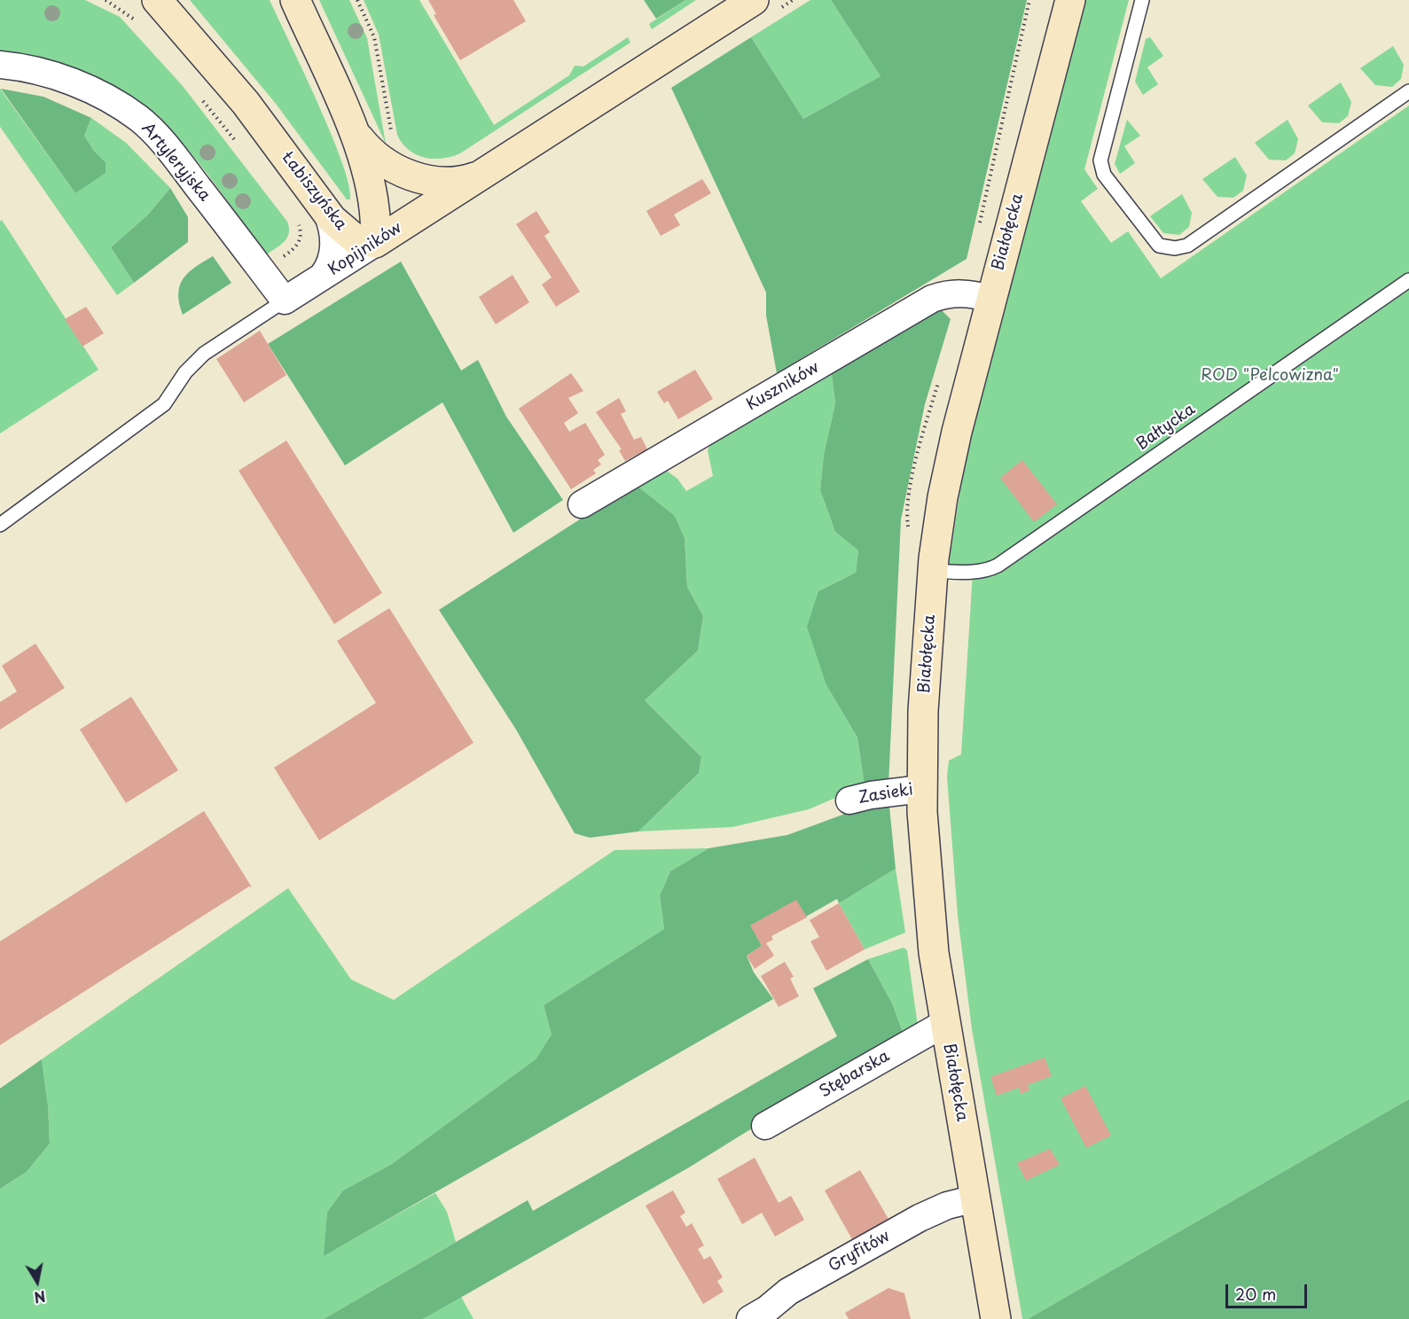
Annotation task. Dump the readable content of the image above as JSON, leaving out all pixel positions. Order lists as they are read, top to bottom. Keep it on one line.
{"streets":{"street":["Artyleryjska","Łabiszyńska","Białołęcka","Kopijników","Kuszników","Zasieki","Stębarska","Gryfitów"],"lane":["Bałtycka"]},"crossings":[["Artyleryjska","Kopijników"],["Łabiszyńska","Kopijników"],["Białołęcka","Kuszników"],["Białołęcka","Bałtycka"],["Białołęcka","Zasieki"],["Białołęcka","Stębarska"],["Białołęcka","Gryfitów"]],"parks":["ROD \"Pelcowizna\""],"scale_bar":"20 m","north":"bottom"}
